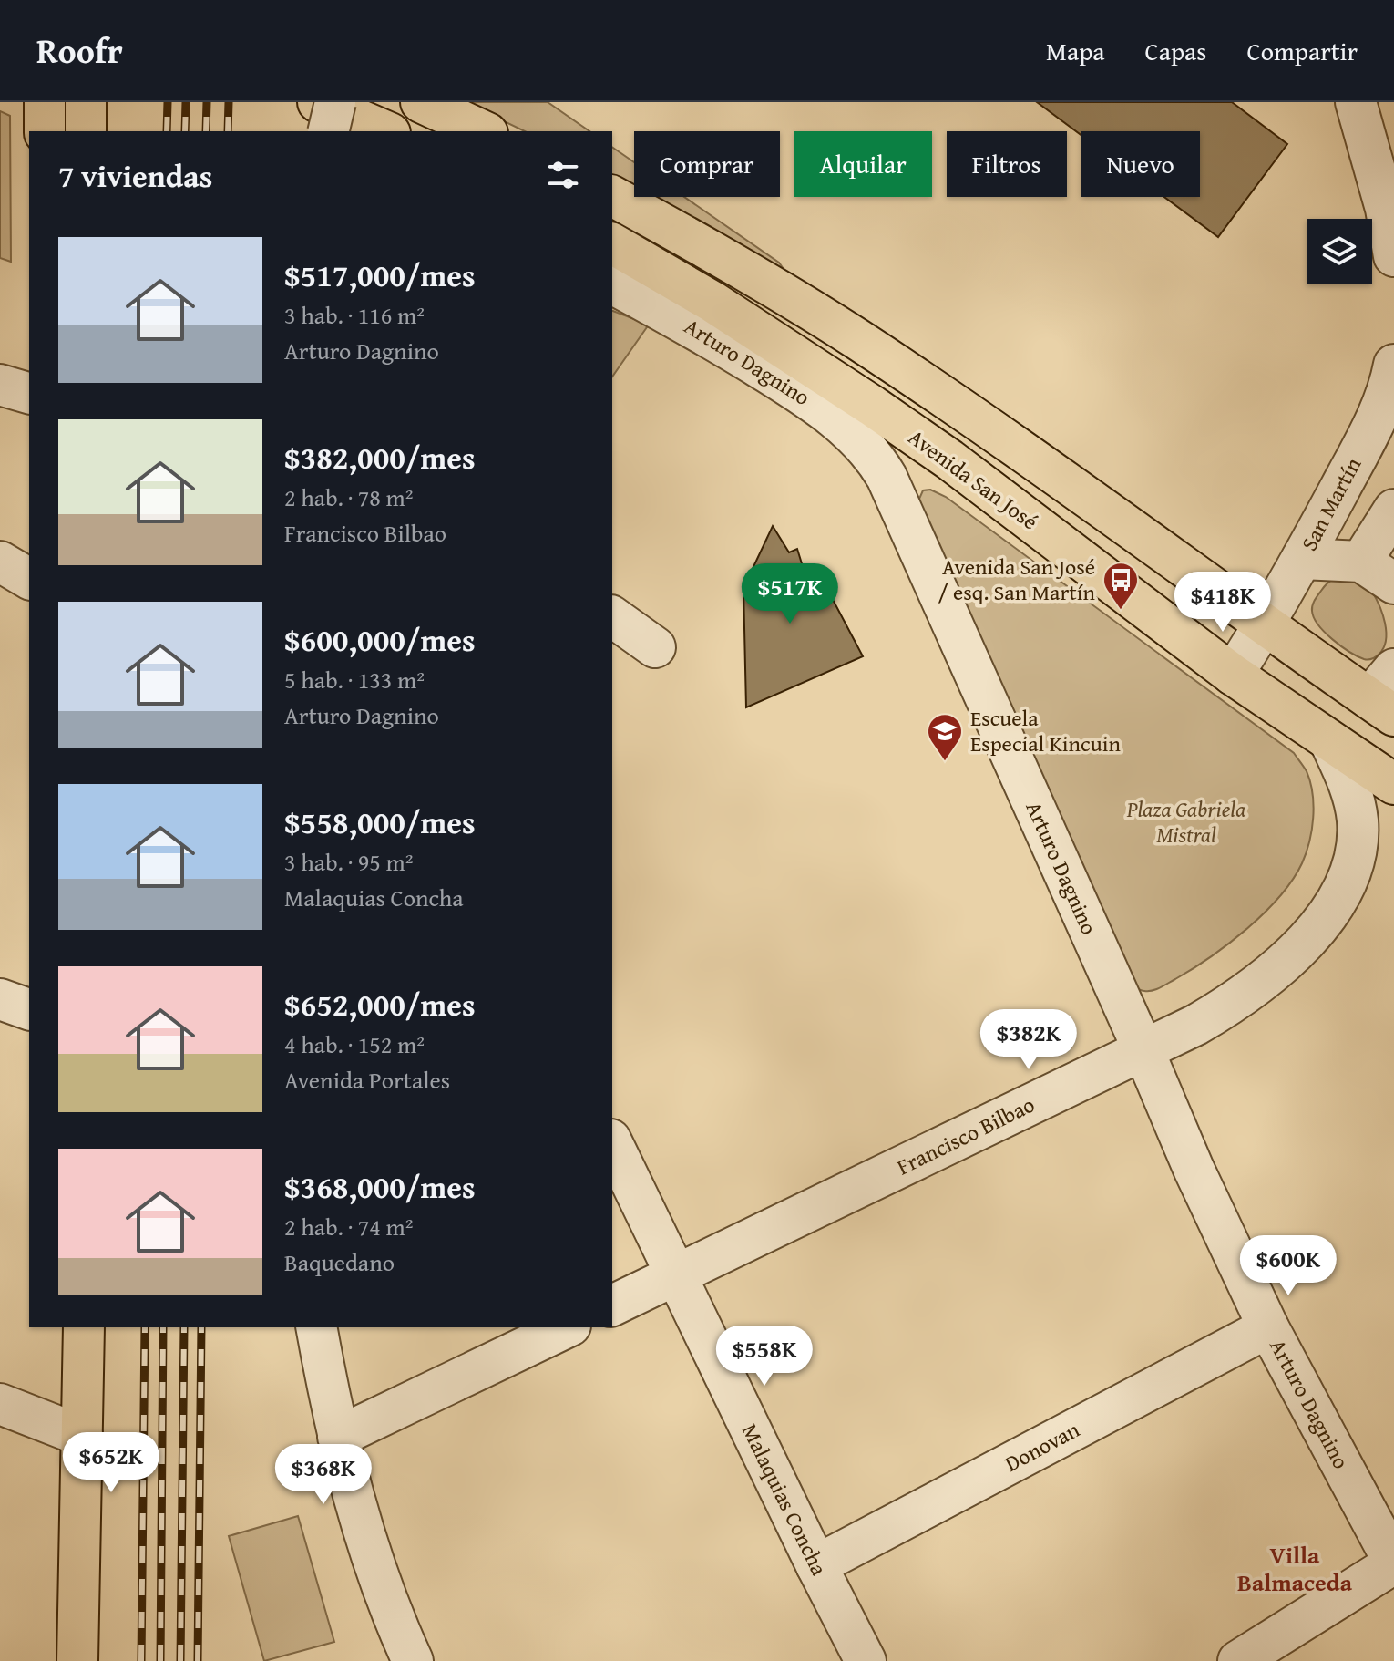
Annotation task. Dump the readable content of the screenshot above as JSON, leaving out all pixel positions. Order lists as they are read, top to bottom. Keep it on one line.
{"streets":{"main road":["Avenida San José"],"street":["Arturo Dagnino","San Martín","Francisco Bilbao","Donovan","Malaquias Concha"]},"crossings":[["Arturo Dagnino","Francisco Bilbao"],["Arturo Dagnino","Donovan"],["Avenida San José","San Martín"],["Avenida San José","Francisco Bilbao"],["Francisco Bilbao","Malaquias Concha"],["Donovan","Malaquias Concha"]],"districts":["Villa Balmaceda"],"parks":["Plaza Gabriela Mistral"],"places":{"bus stop":["Avenida San José / esq. San Martín"],"school or university":["Escuela Especial Kincuin"]},"page":{"header":"Roofr","nav":["Mapa","Capas","Compartir"],"chip":["Comprar","Alquilar","Filtros","Nuevo"],"heading":"7 viviendas","list":[{"name":"$517,000/mes","note":"3 hab. · 116 m² · Arturo Dagnino"},{"name":"$382,000/mes","note":"2 hab. · 78 m² · Francisco Bilbao"},{"name":"$600,000/mes","note":"5 hab. · 133 m² · Arturo Dagnino"},{"name":"$558,000/mes","note":"3 hab. · 95 m² · Malaquias Concha"},{"name":"$652,000/mes","note":"4 hab. · 152 m² · Avenida Portales"},{"name":"$368,000/mes","note":"2 hab. · 74 m² · Baquedano"}],"price":["$517K","$418K","$382K","$600K","$558K","$652K","$368K"]}}
